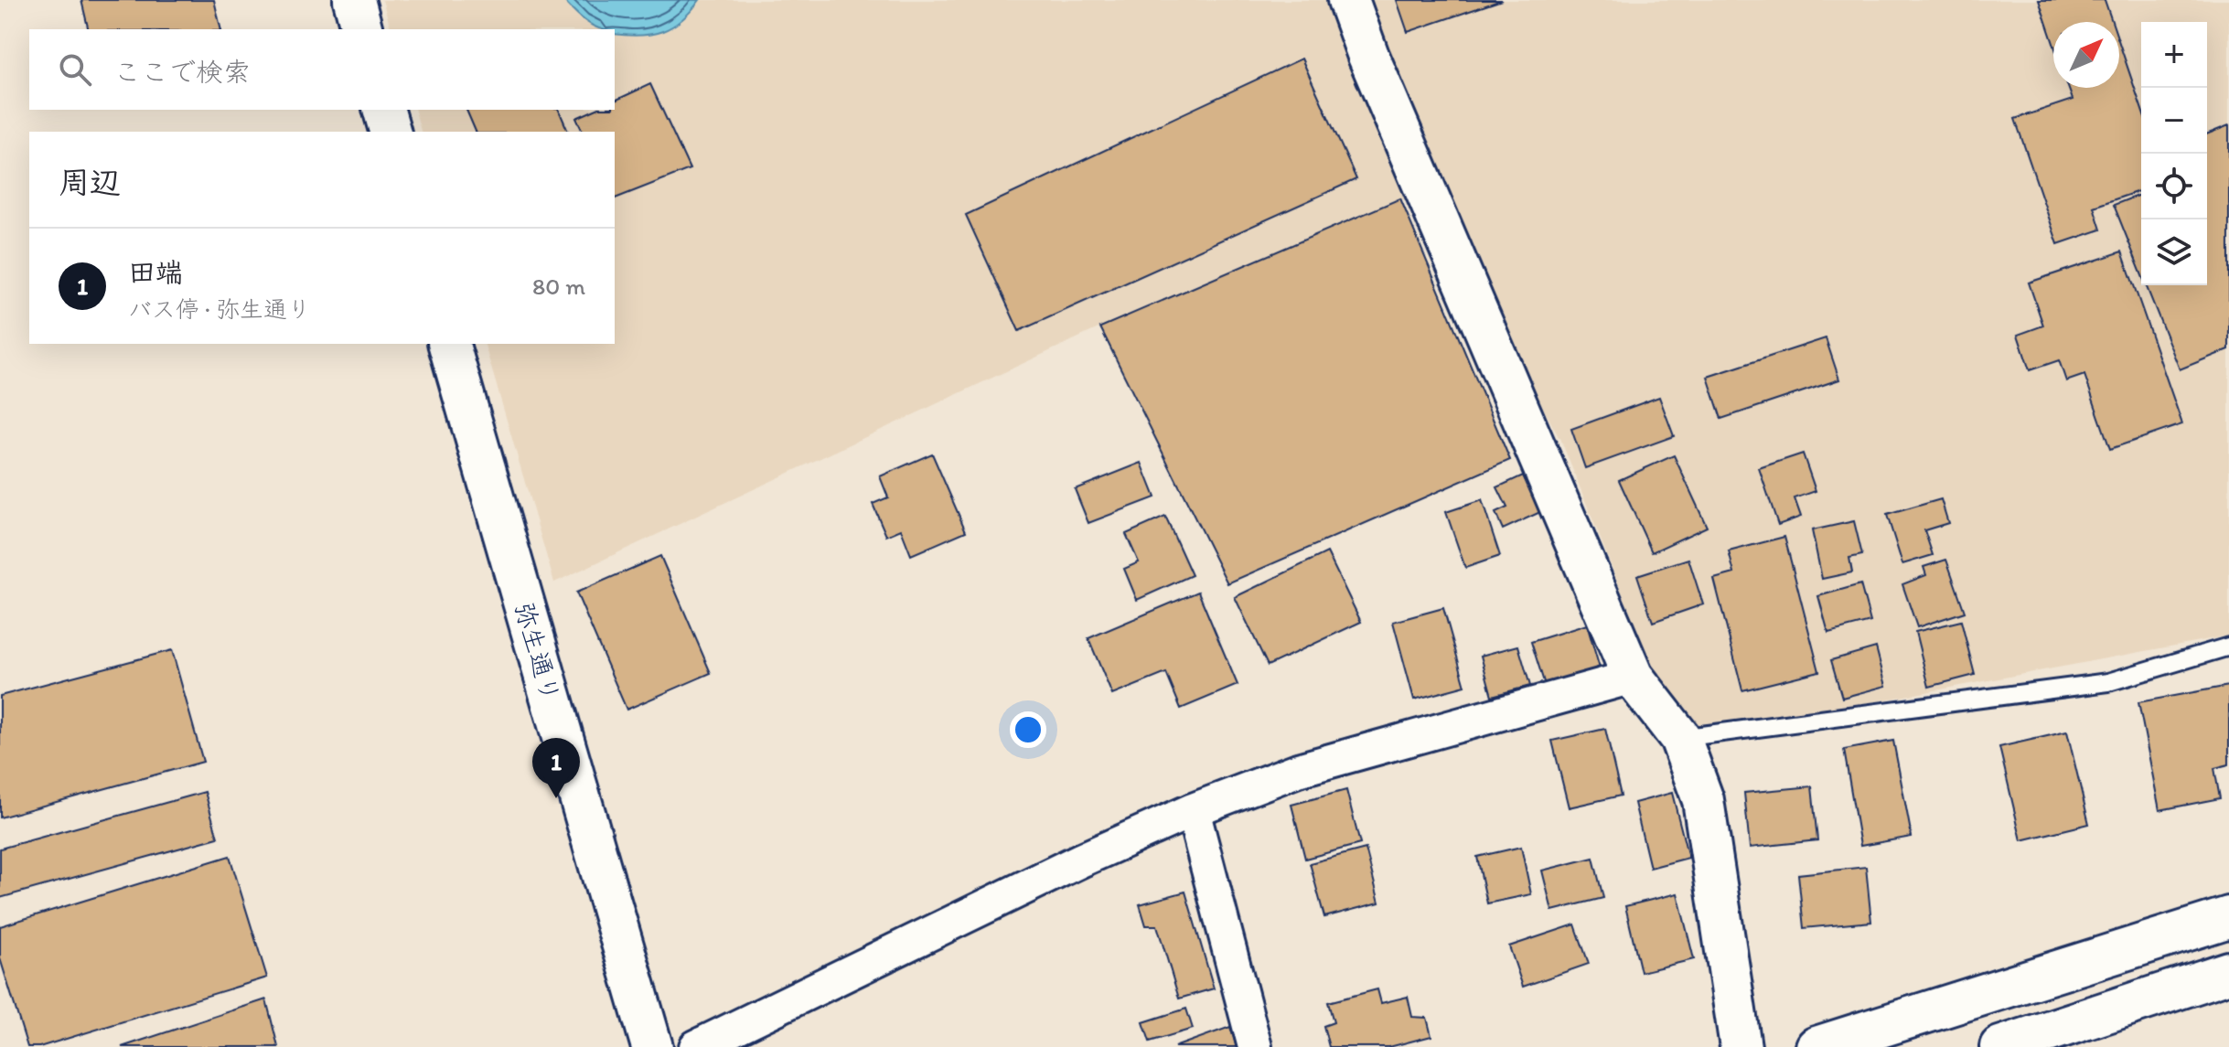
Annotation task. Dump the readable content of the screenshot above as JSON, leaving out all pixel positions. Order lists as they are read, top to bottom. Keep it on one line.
{"streets":{"street":["弥生通り"]},"north":"top right","page":{"map_buttons":["+","−"],"search":"ここで検索","heading":"周辺","list":[{"mark":"1","name":"田端","note":"バス停 · 弥生通り","value":"80 m"}],"pins":"1"}}
